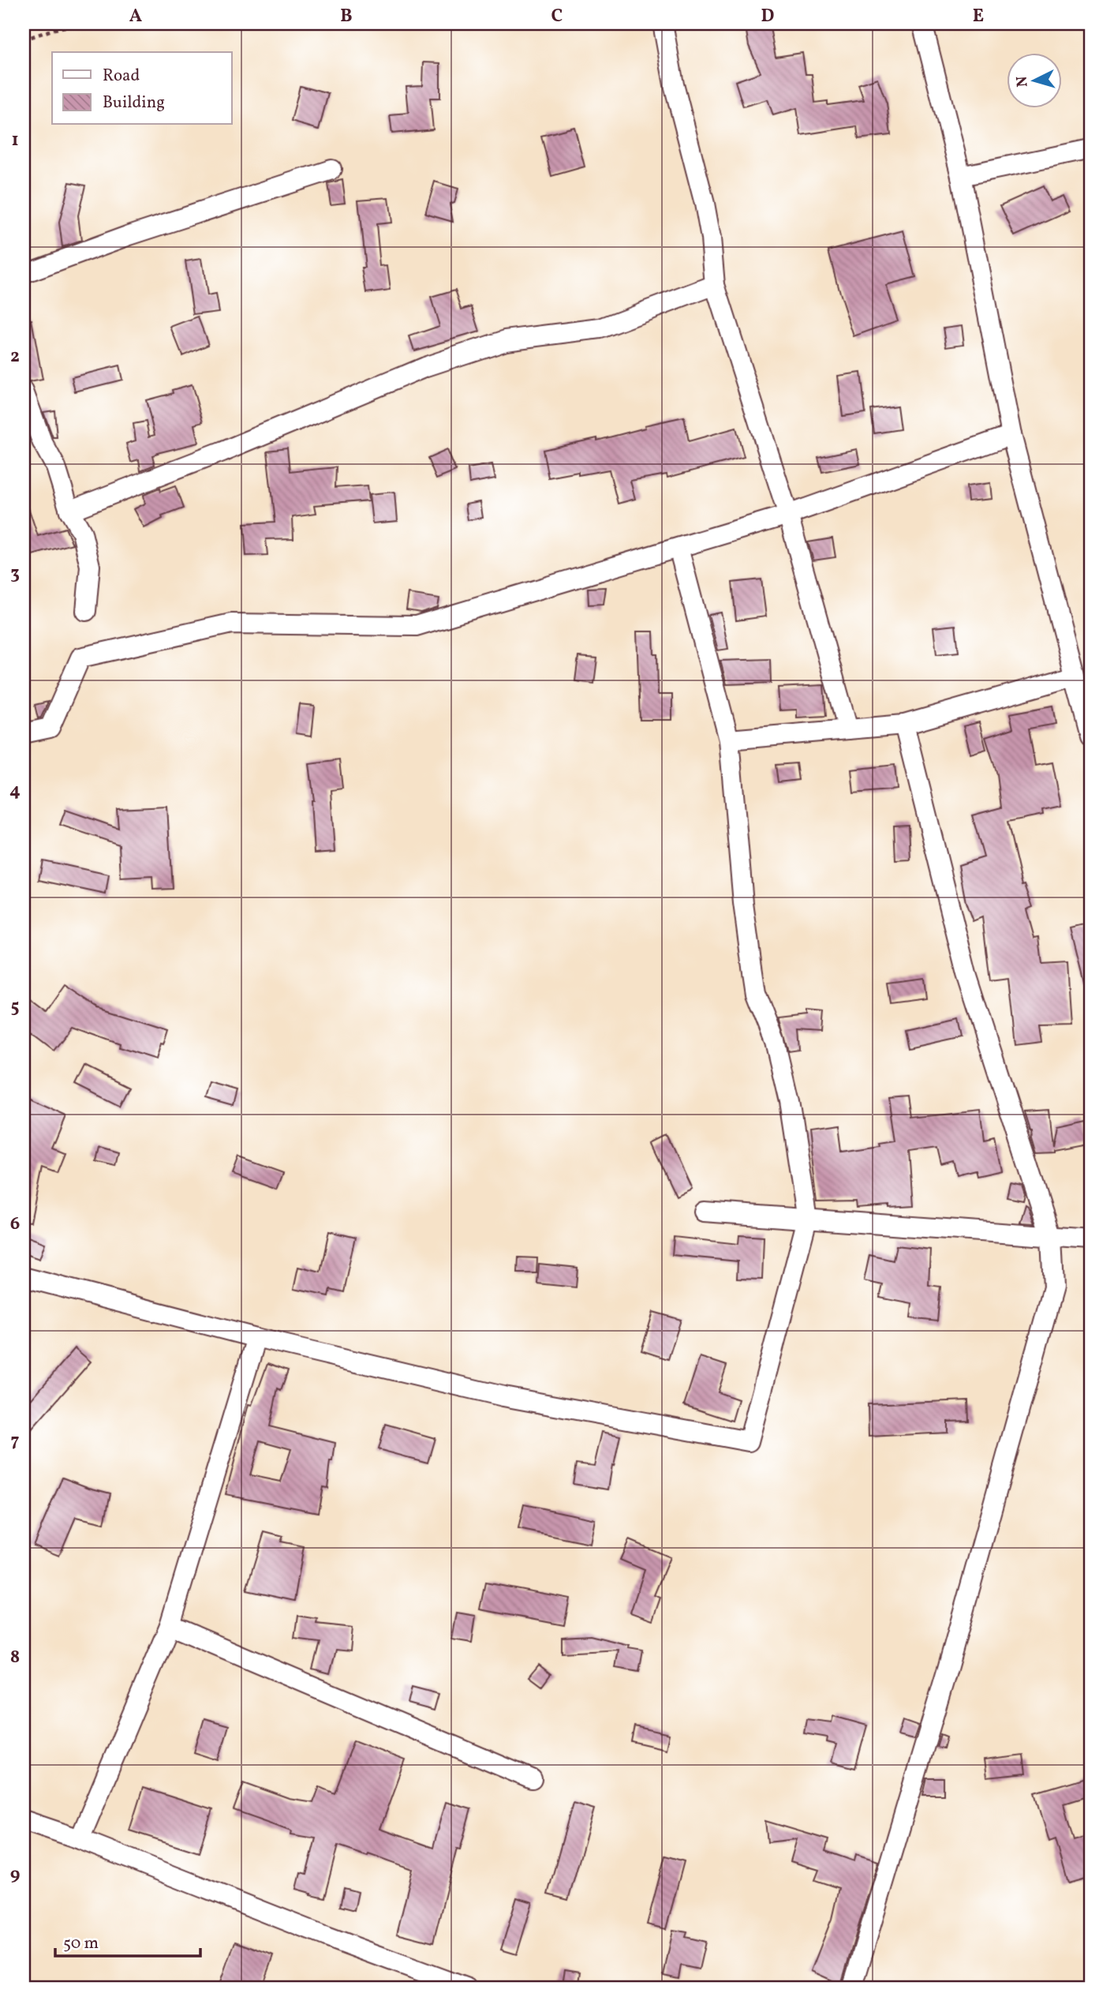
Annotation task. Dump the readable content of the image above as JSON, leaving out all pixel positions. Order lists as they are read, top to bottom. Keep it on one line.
{"legend":["Road","Building"],"scale_bar":"50 m","north":"left","grid":{"columns":["A","B","C","D","E"],"rows":["1","2","3","4","5","6","7","8","9"]}}
